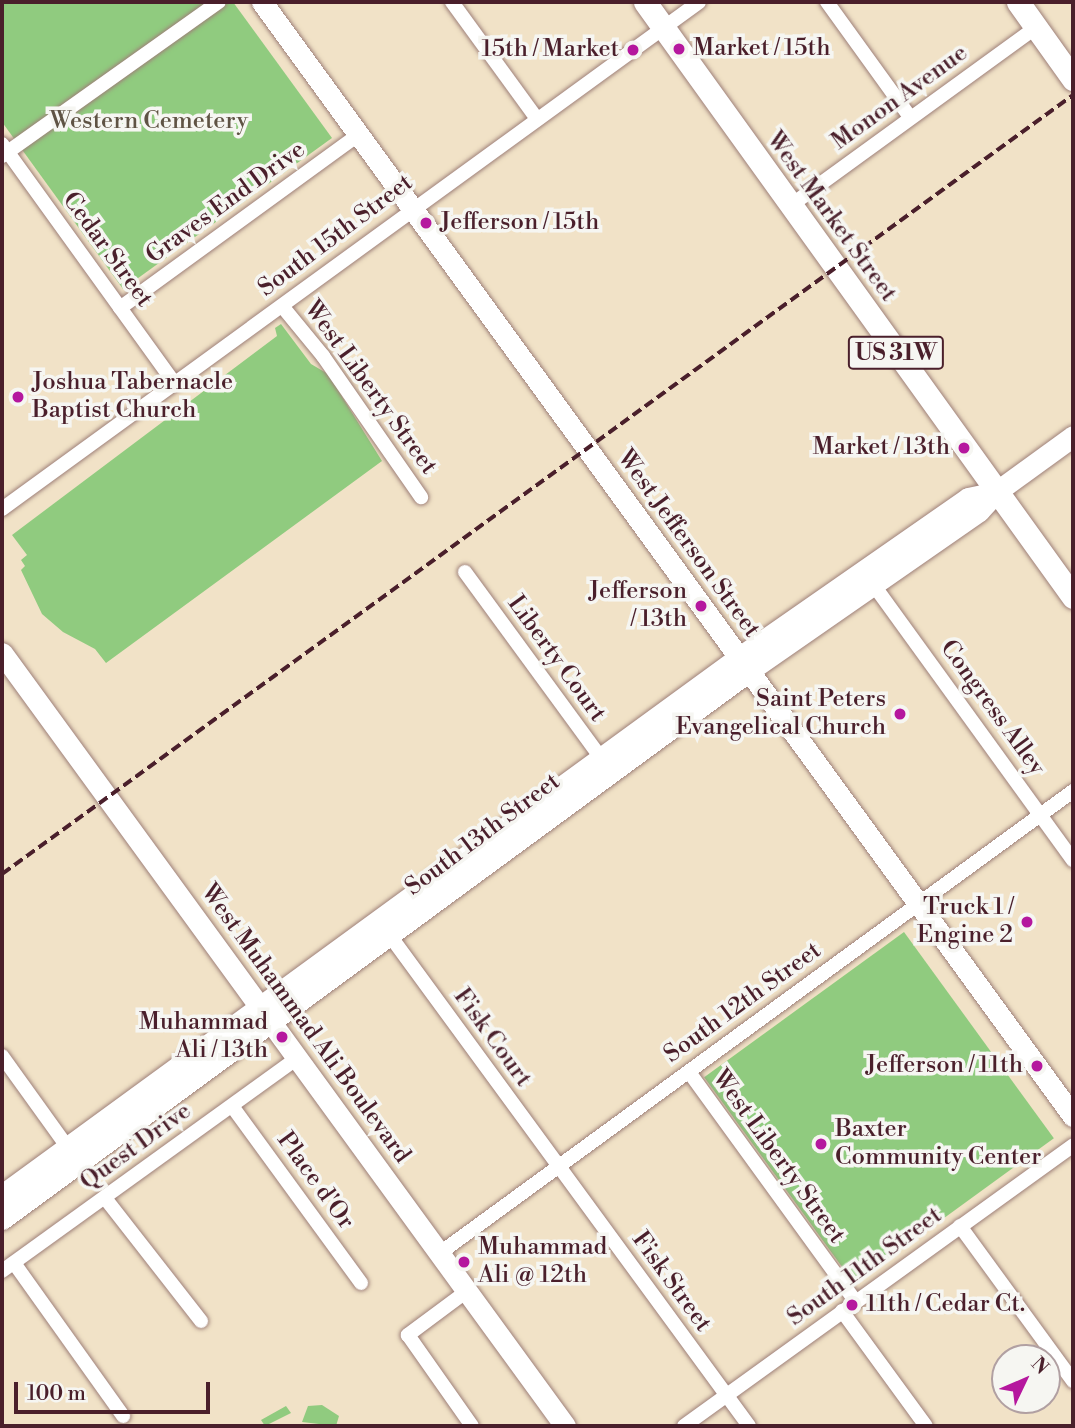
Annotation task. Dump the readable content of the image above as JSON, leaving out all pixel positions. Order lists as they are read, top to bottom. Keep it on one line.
{"streets":{"main road":["West Market Street","US 31W"],"street":["Monon Avenue","Graves End Drive","South 15th Street","Cedar Street","West Liberty Street","West Jefferson Street","Liberty Court","Congress Alley","South 13th Street","South 12th Street","West Muhammad Ali Boulevard","Fisk Court","Quest Drive","Place d'Or","South 11th Street","Fisk Street"]},"crossings":[["Monon Avenue","West Market Street"],["Graves End Drive","Cedar Street"],["Graves End Drive","West Jefferson Street"],["West Market Street","South 15th Street"],["West Market Street","South 13th Street"],["South 15th Street","Cedar Street"],["South 15th Street","West Liberty Street"],["South 15th Street","West Jefferson Street"],["West Liberty Street","South 12th Street"],["West Liberty Street","South 11th Street"],["West Jefferson Street","South 13th Street"],["West Jefferson Street","South 12th Street"],["Liberty Court","South 13th Street"],["Congress Alley","South 13th Street"],["Congress Alley","South 12th Street"],["South 13th Street","West Muhammad Ali Boulevard"],["South 13th Street","Fisk Court"],["South 12th Street","West Muhammad Ali Boulevard"],["South 12th Street","Fisk Court"],["South 12th Street","Fisk Street"],["West Muhammad Ali Boulevard","Quest Drive"],["Fisk Court","Fisk Street"],["Quest Drive","Place d'Or"],["South 11th Street","Fisk Street"]],"parks":["Western Cemetery"],"places":["Market / 15th","15th / Market","Jefferson / 15th","Joshua Tabernacle Baptist Church","Market / 13th","Jefferson / 13th","Saint Peters Evangelical Church","Truck 1 / Engine 2","Muhammad Ali / 13th","Jefferson / 11th","Baxter Community Center","Muhammad Ali @ 12th","11th / Cedar Ct."],"scale_bar":"100 m","north":"top right"}
